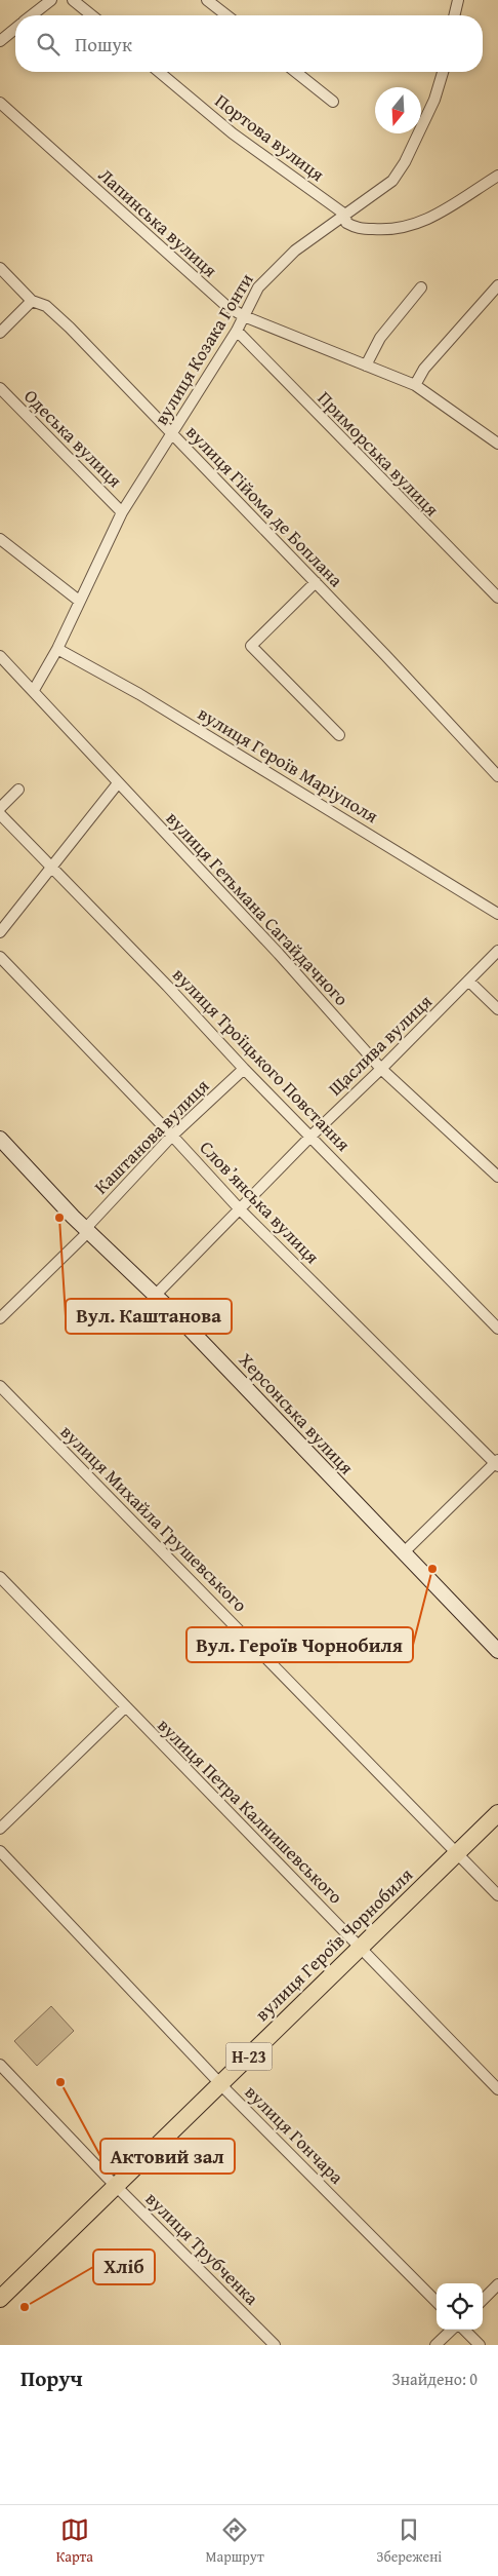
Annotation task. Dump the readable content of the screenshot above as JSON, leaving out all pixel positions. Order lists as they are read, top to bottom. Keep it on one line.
{"streets":{"main road":["Херсонська вулиця","вулиця Героїв Чорнобиля","Н-23"],"street":["Портова вулиця","Лапинська вулиця","вулиця Козака Гонти","Одеська вулиця","Приморська вулиця","вулиця Гійома де Боплана","вулиця Героїв Маріуполя","вулиця Гетьмана Сагайдачного","Щаслива вулиця","вулиця Троїцького Повстання","Каштанова вулиця","Словʼянська вулиця","вулиця Михайла Грушевського","вулиця Петра Калнишевського","вулиця Гончара","вулиця Трубченка"]},"crossings":[["Портова вулиця","вулиця Козака Гонти"],["Лапинська вулиця","вулиця Козака Гонти"],["вулиця Козака Гонти","Одеська вулиця"],["вулиця Козака Гонти","Приморська вулиця"],["вулиця Козака Гонти","вулиця Гійома де Боплана"],["вулиця Козака Гонти","вулиця Героїв Маріуполя"],["вулиця Козака Гонти","вулиця Гетьмана Сагайдачного"],["вулиця Гетьмана Сагайдачного","Щаслива вулиця"],["Щаслива вулиця","вулиця Троїцького Повстання"],["Щаслива вулиця","Словʼянська вулиця"],["Щаслива вулиця","Херсонська вулиця"],["вулиця Троїцького Повстання","Каштанова вулиця"],["Каштанова вулиця","Словʼянська вулиця"],["Каштанова вулиця","Херсонська вулиця"],["вулиця Михайла Грушевського","вулиця Героїв Чорнобиля"],["вулиця Петра Калнишевського","вулиця Героїв Чорнобиля"],["вулиця Героїв Чорнобиля","вулиця Гончара"],["вулиця Героїв Чорнобиля","вулиця Трубченка"]],"places":["Вул. Каштанова","Вул. Героїв Чорнобиля","Актовий зал","Хліб"],"north":"bottom","page":{"search":"Пошук","heading":["Поруч","Знайдено: 0"],"nav":["Карта","Маршрут","Збережені"]}}
